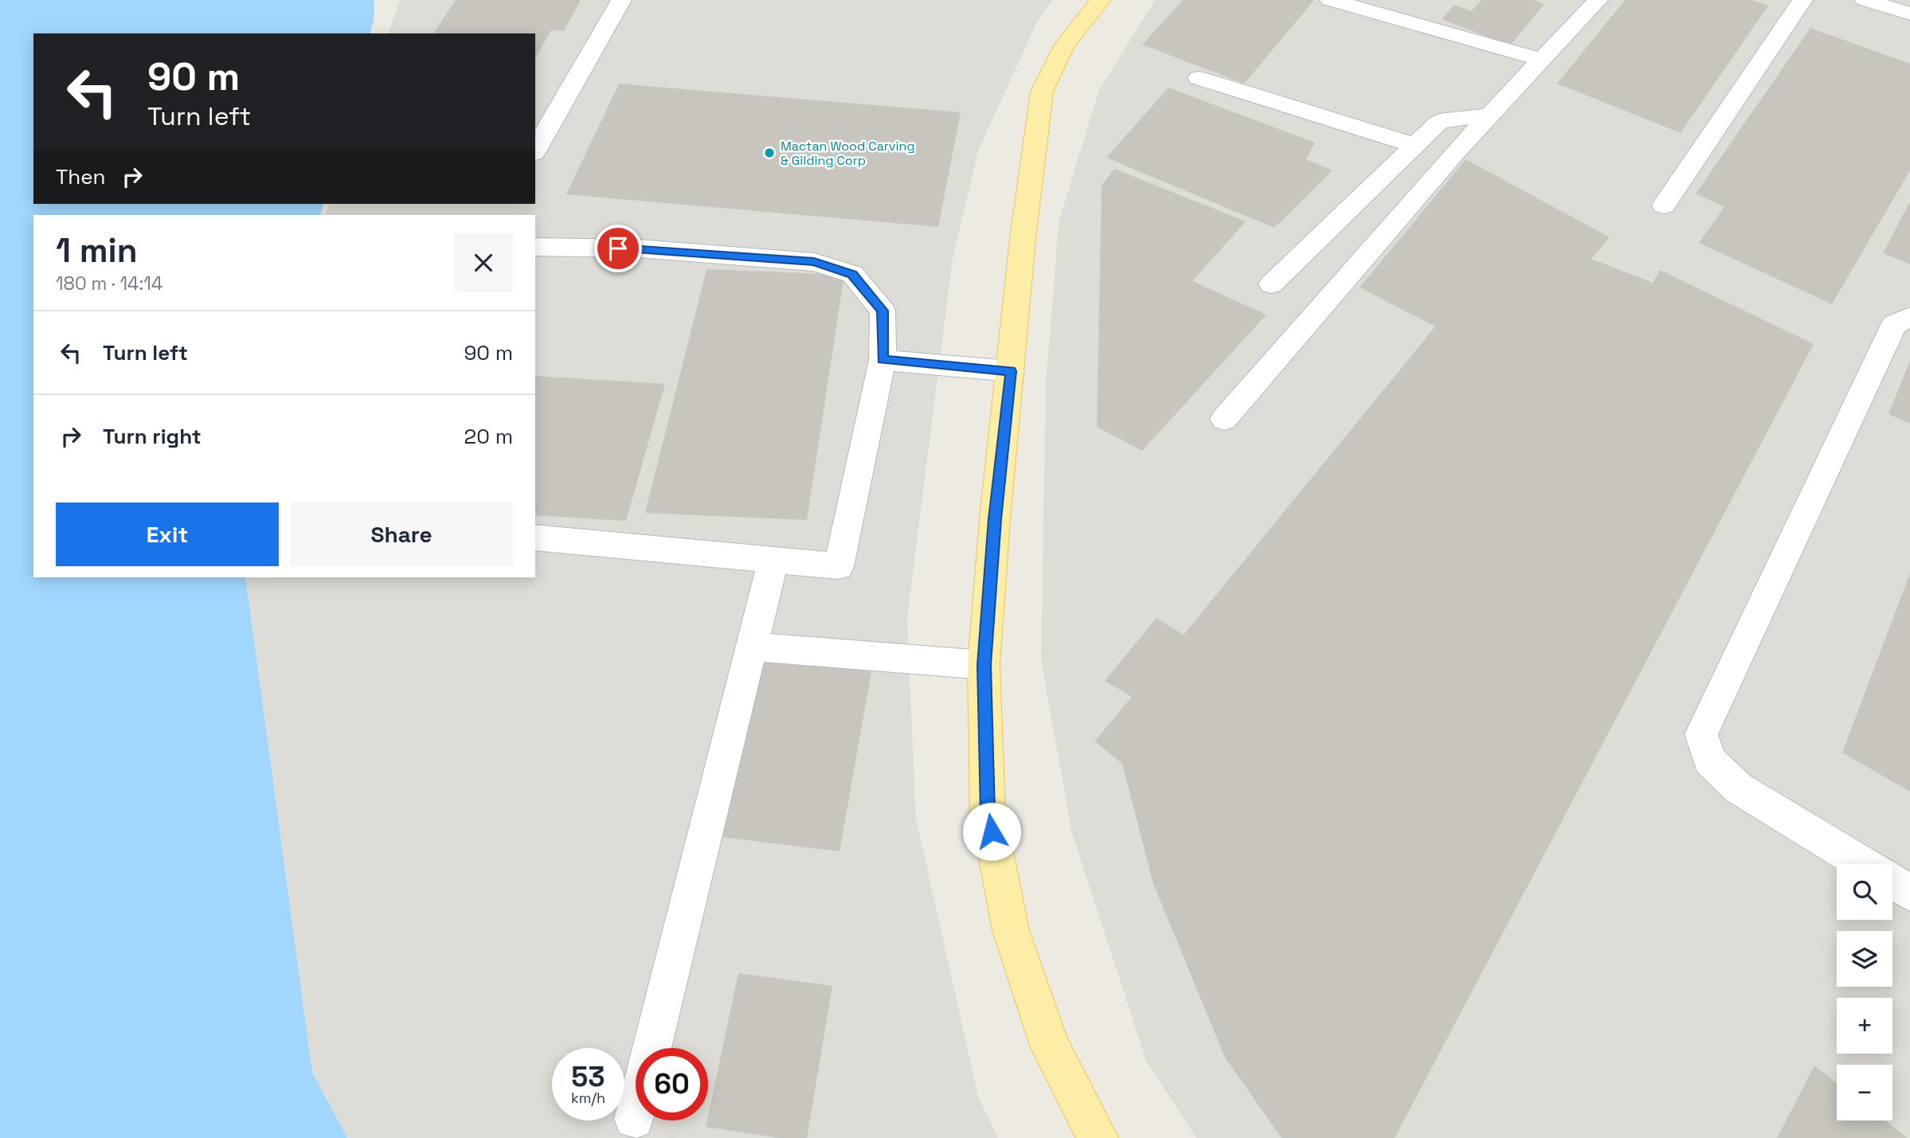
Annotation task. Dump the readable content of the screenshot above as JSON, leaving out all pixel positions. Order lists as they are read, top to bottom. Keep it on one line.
{"places":["Mactan Wood Carving & Gilding Corp"],"page":{"turn":["90 m","Turn left"],"then":"Then","heading":["1 min","180 m · 14:14"],"list":[{"name":"Turn left","value":"90 m"},{"name":"Turn right","value":"20 m"}],"buttons":["Exit","Share"],"map_buttons":["+","−"],"speed":"53 km/h","limit":"60"}}
